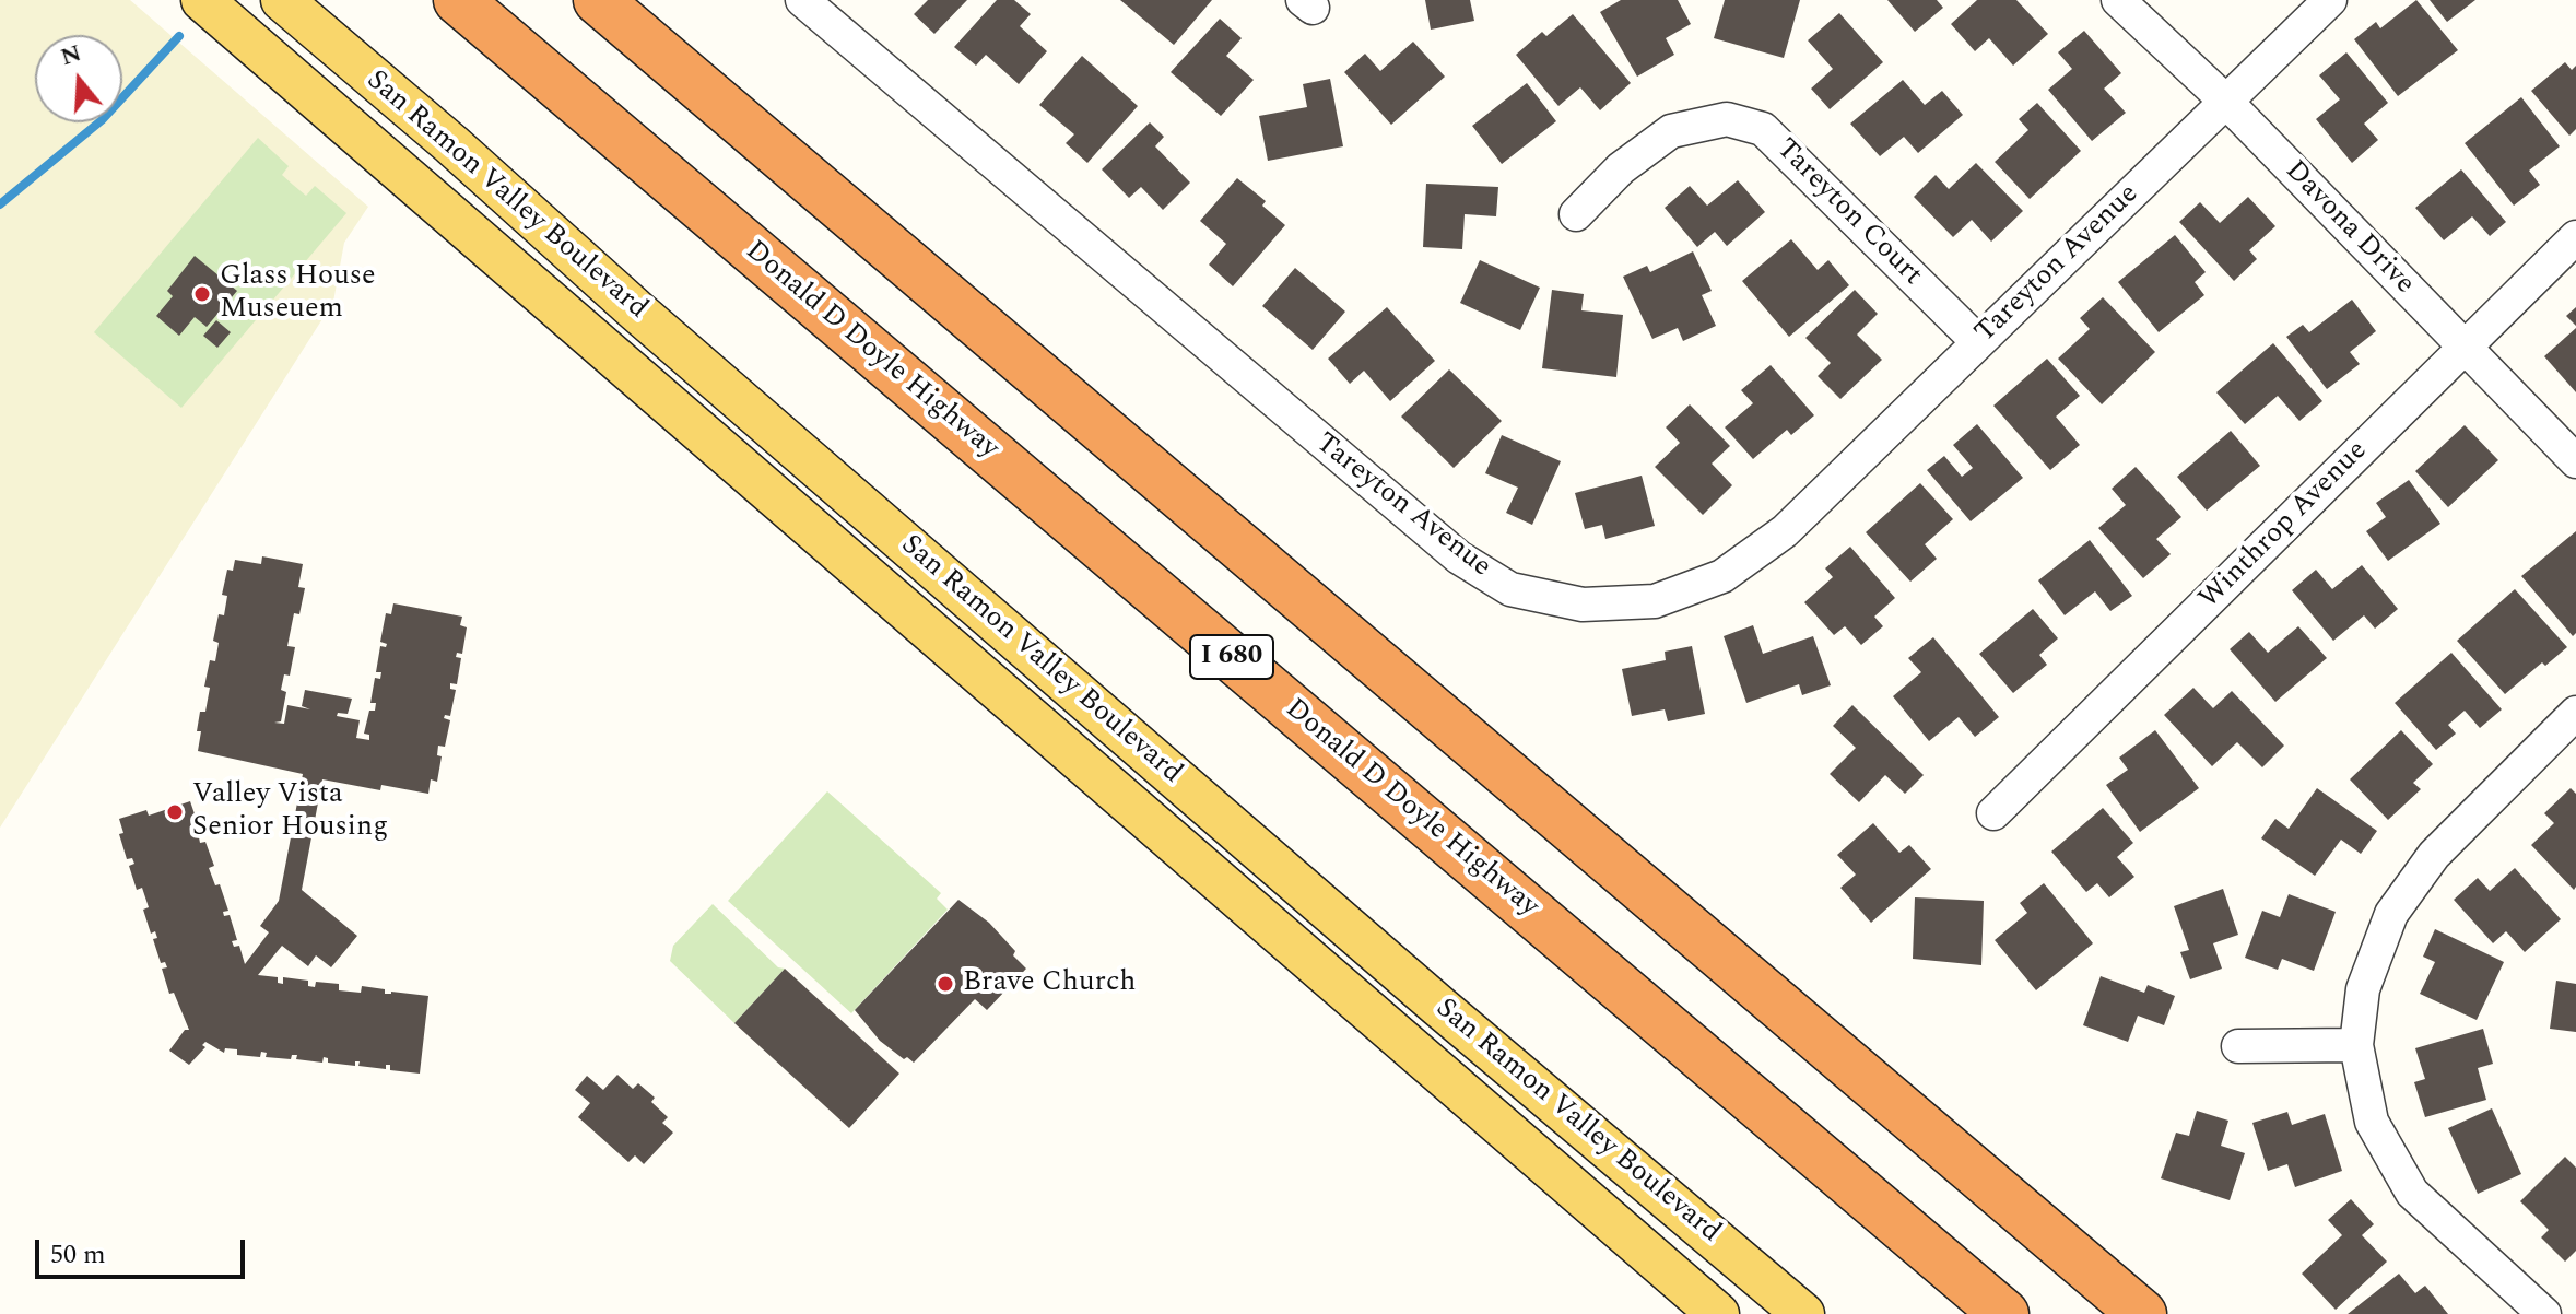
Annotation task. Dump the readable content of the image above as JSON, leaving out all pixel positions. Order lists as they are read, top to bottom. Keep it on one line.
{"streets":{"highway":["Donald D Doyle Highway","I 680"],"main road":["San Ramon Valley Boulevard"],"street":["Tareyton Court","Davona Drive","Tareyton Avenue","Winthrop Avenue"]},"crossings":[["Tareyton Court","Tareyton Avenue"],["Davona Drive","Tareyton Avenue"],["Davona Drive","Winthrop Avenue"]],"places":["Glass House Museuem","Valley Vista Senior Housing","Brave Church"],"scale_bar":"50 m","north":"top"}
